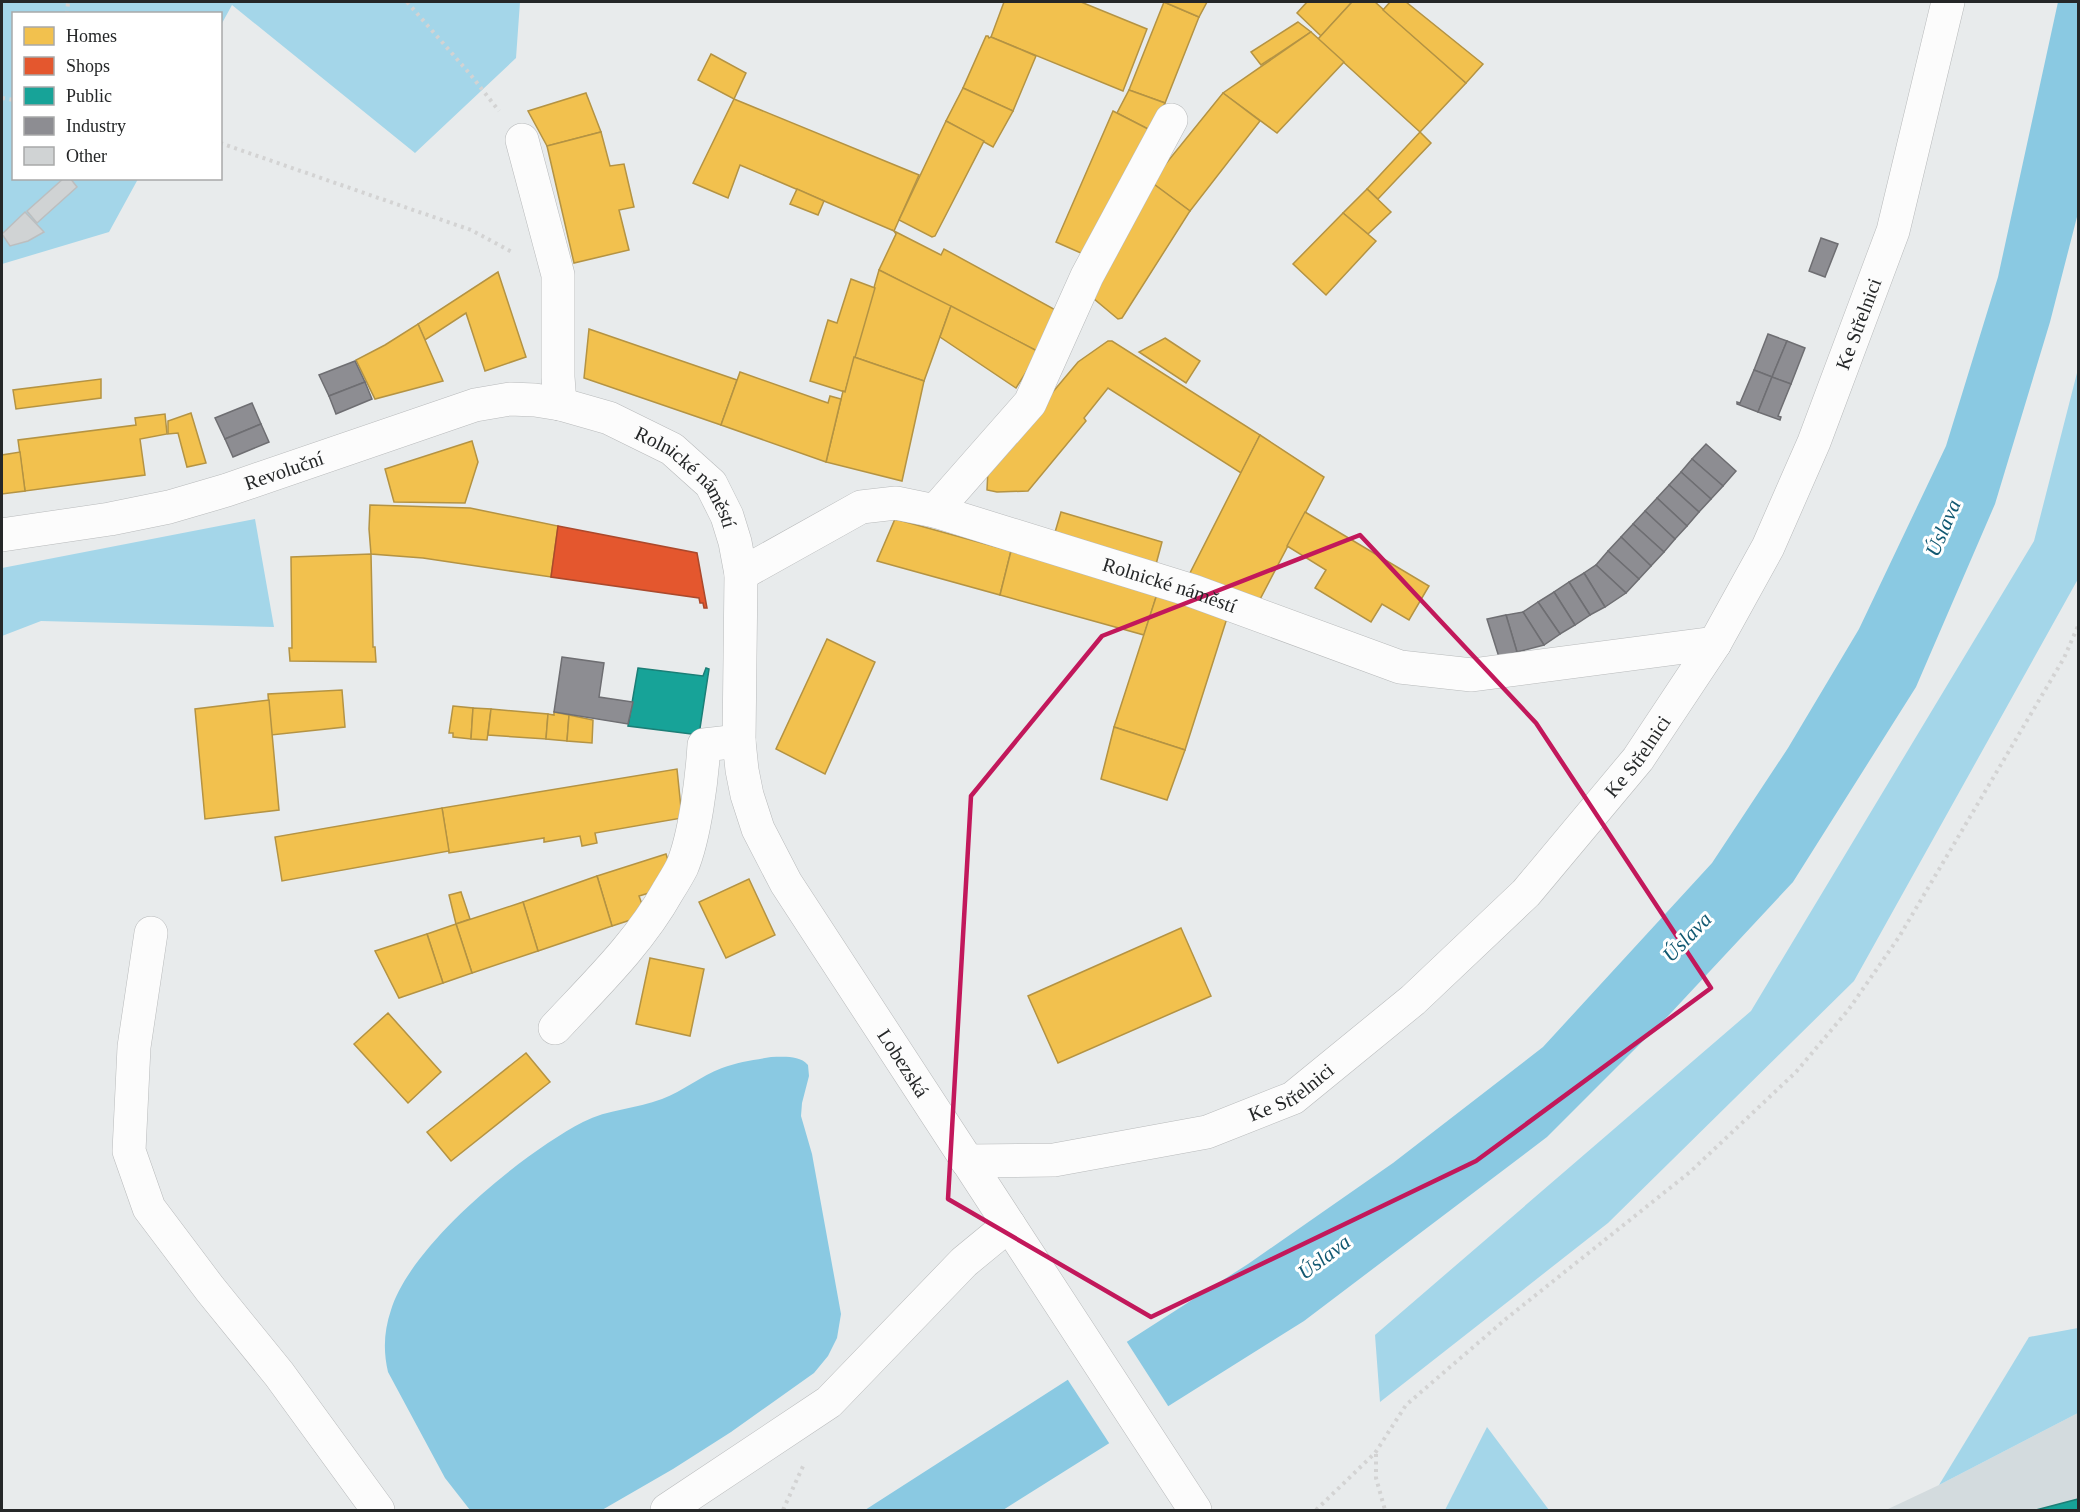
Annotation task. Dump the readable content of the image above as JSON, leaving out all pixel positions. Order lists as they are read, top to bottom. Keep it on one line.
{"streets":{"street":["Ke Střelnici","Revoluční","Rolnické náměstí","Lobezská"]},"crossings":[["Ke Střelnici","Rolnické náměstí"],["Ke Střelnici","Lobezská"],["Revoluční","Rolnické náměstí"],["Rolnické náměstí","Lobezská"]],"water":["Úslava"],"legend":["Homes","Shops","Public","Industry","Other"]}
